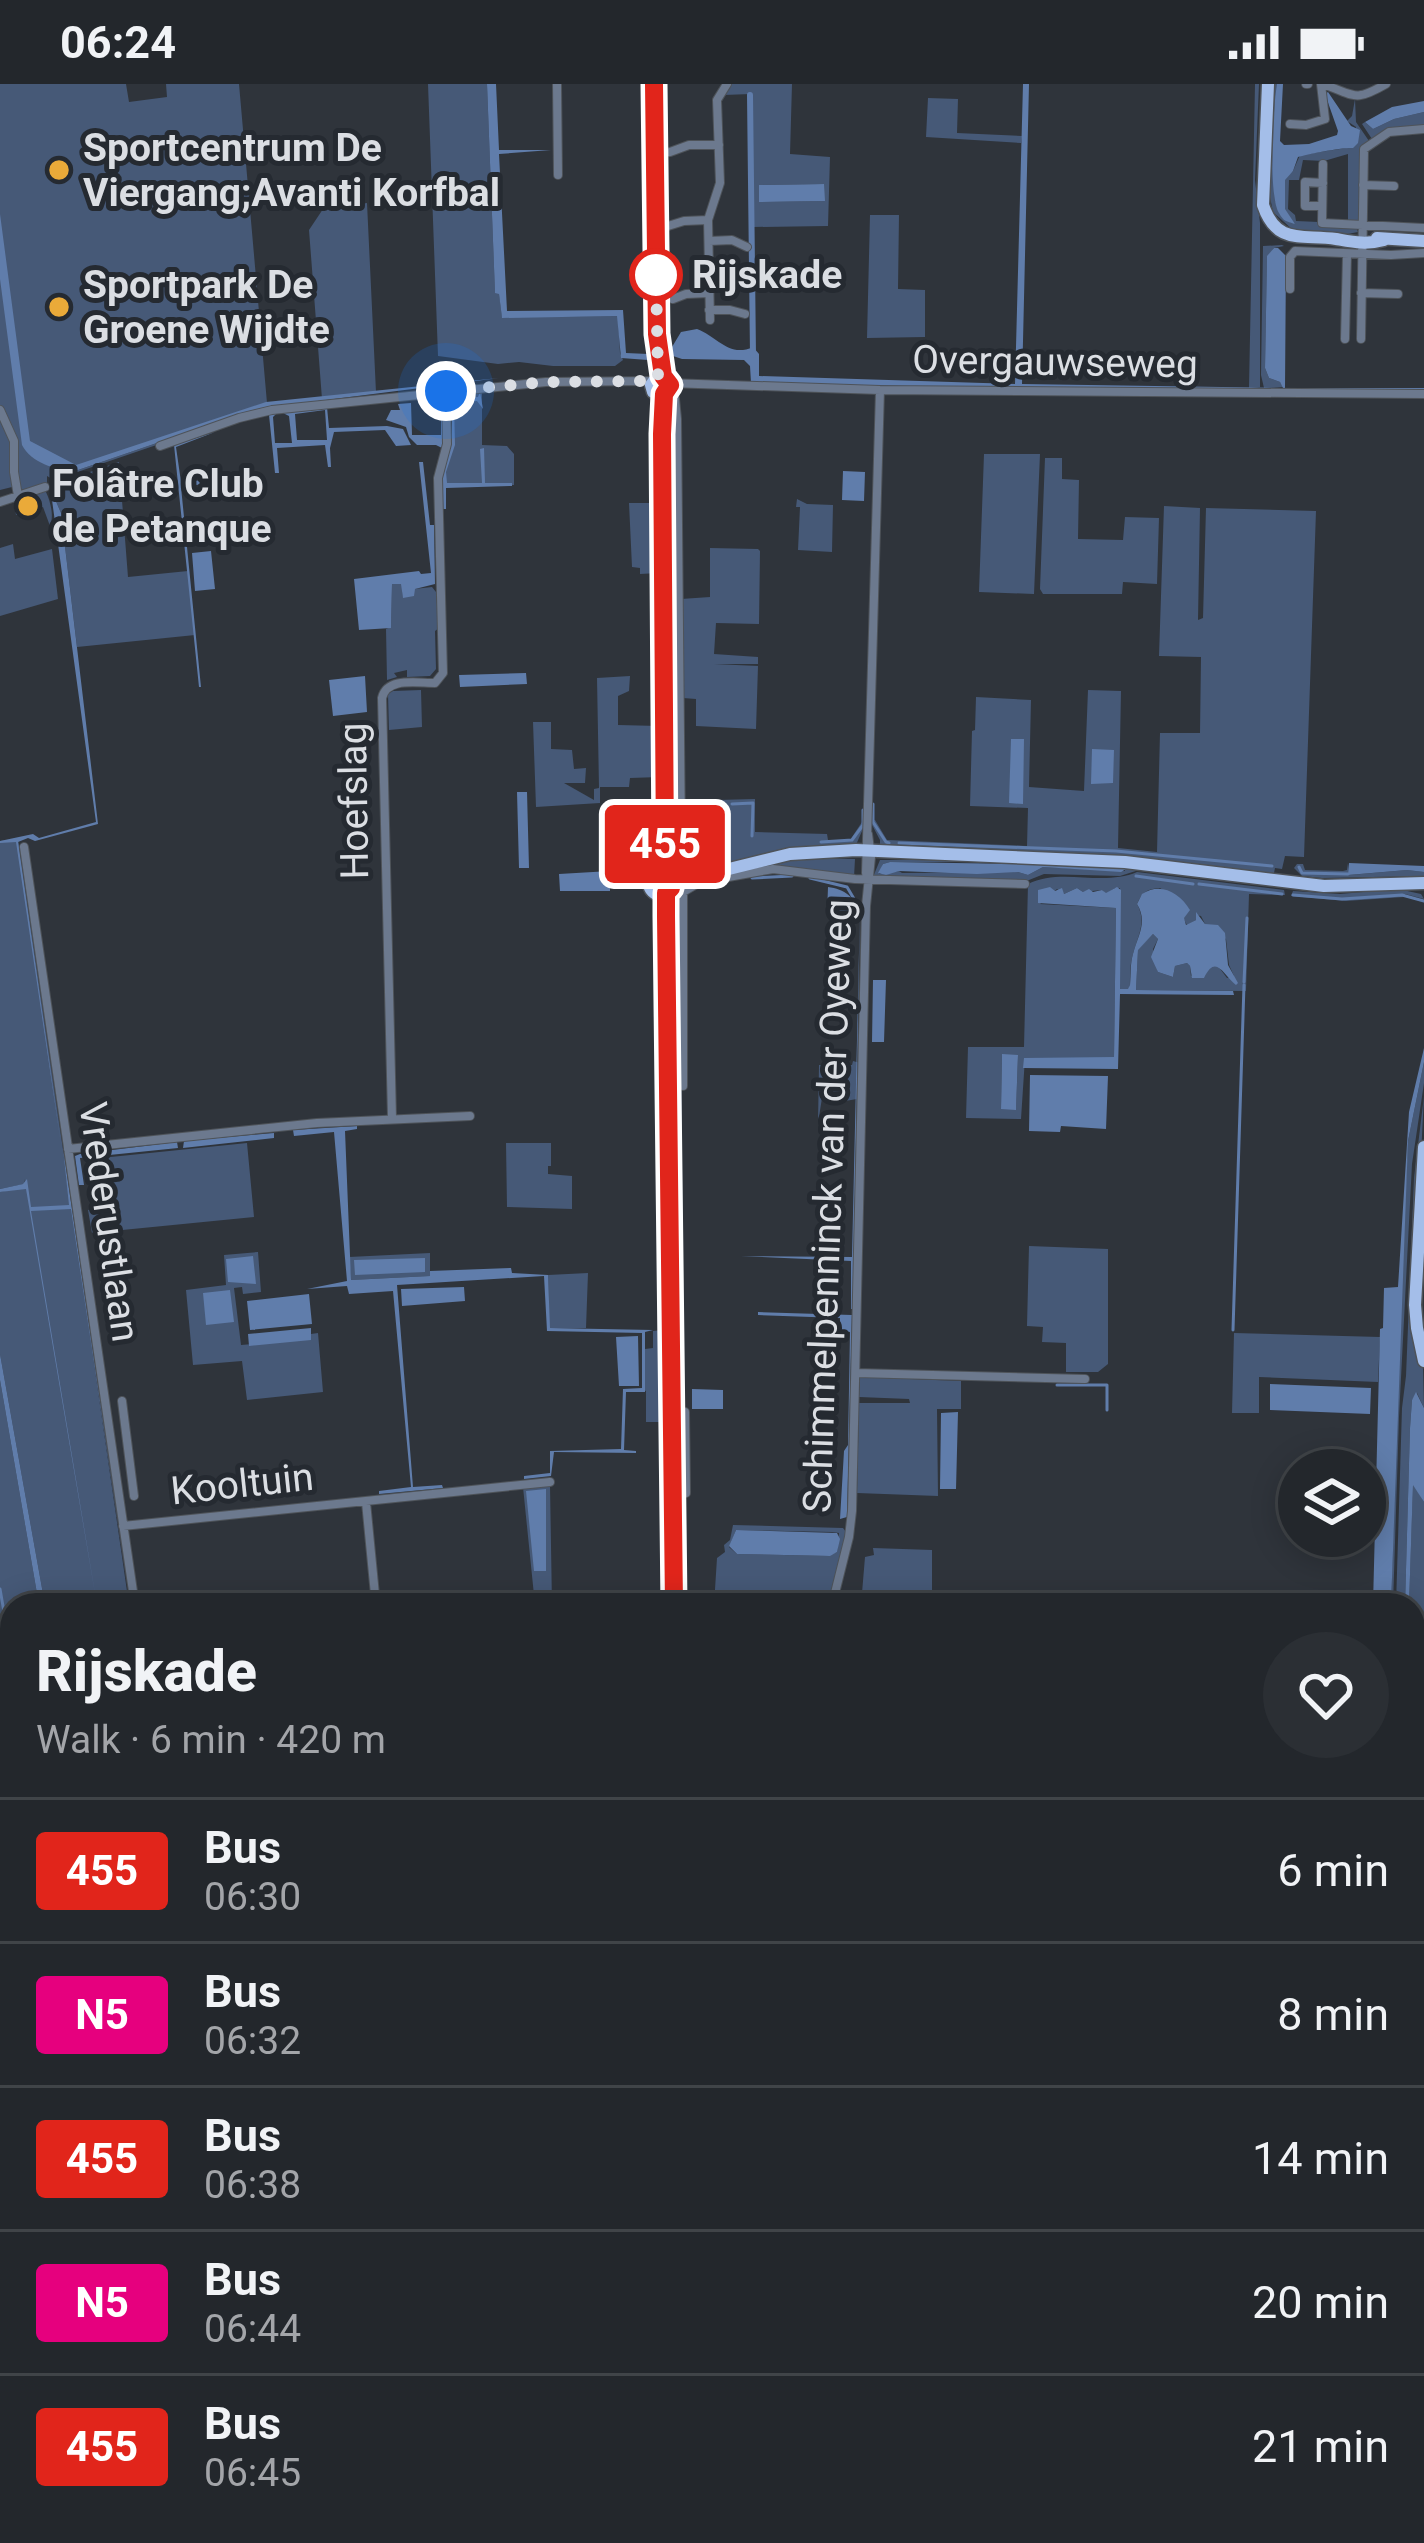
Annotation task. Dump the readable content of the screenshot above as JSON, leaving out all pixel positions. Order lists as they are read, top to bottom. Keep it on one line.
{"streets":{"street":["Overgauwseweg","Hoefslag","Schimmelpenninck van der Oyeweg","Vrederustlaan","Kooltuin"]},"crossings":[["Overgauwseweg","Schimmelpenninck van der Oyeweg"],["Vrederustlaan","Kooltuin"]],"places":["Sportcentrum De Viergang;Avanti Korfbal","Rijskade","Sportpark De Groene Wijdte","Folâtre Club de Petanque"],"lines":["bus line 455"],"page":{"status":"06:24","on_map":"455","heading":["Rijskade","Walk · 6 min · 420 m"],"list":[{"mark":"455","name":"Bus","note":"06:30","value":"6 min"},{"mark":"N5","name":"Bus","note":"06:32","value":"8 min"},{"mark":"455","name":"Bus","note":"06:38","value":"14 min"},{"mark":"N5","name":"Bus","note":"06:44","value":"20 min"},{"mark":"455","name":"Bus","note":"06:45","value":"21 min"}]}}
